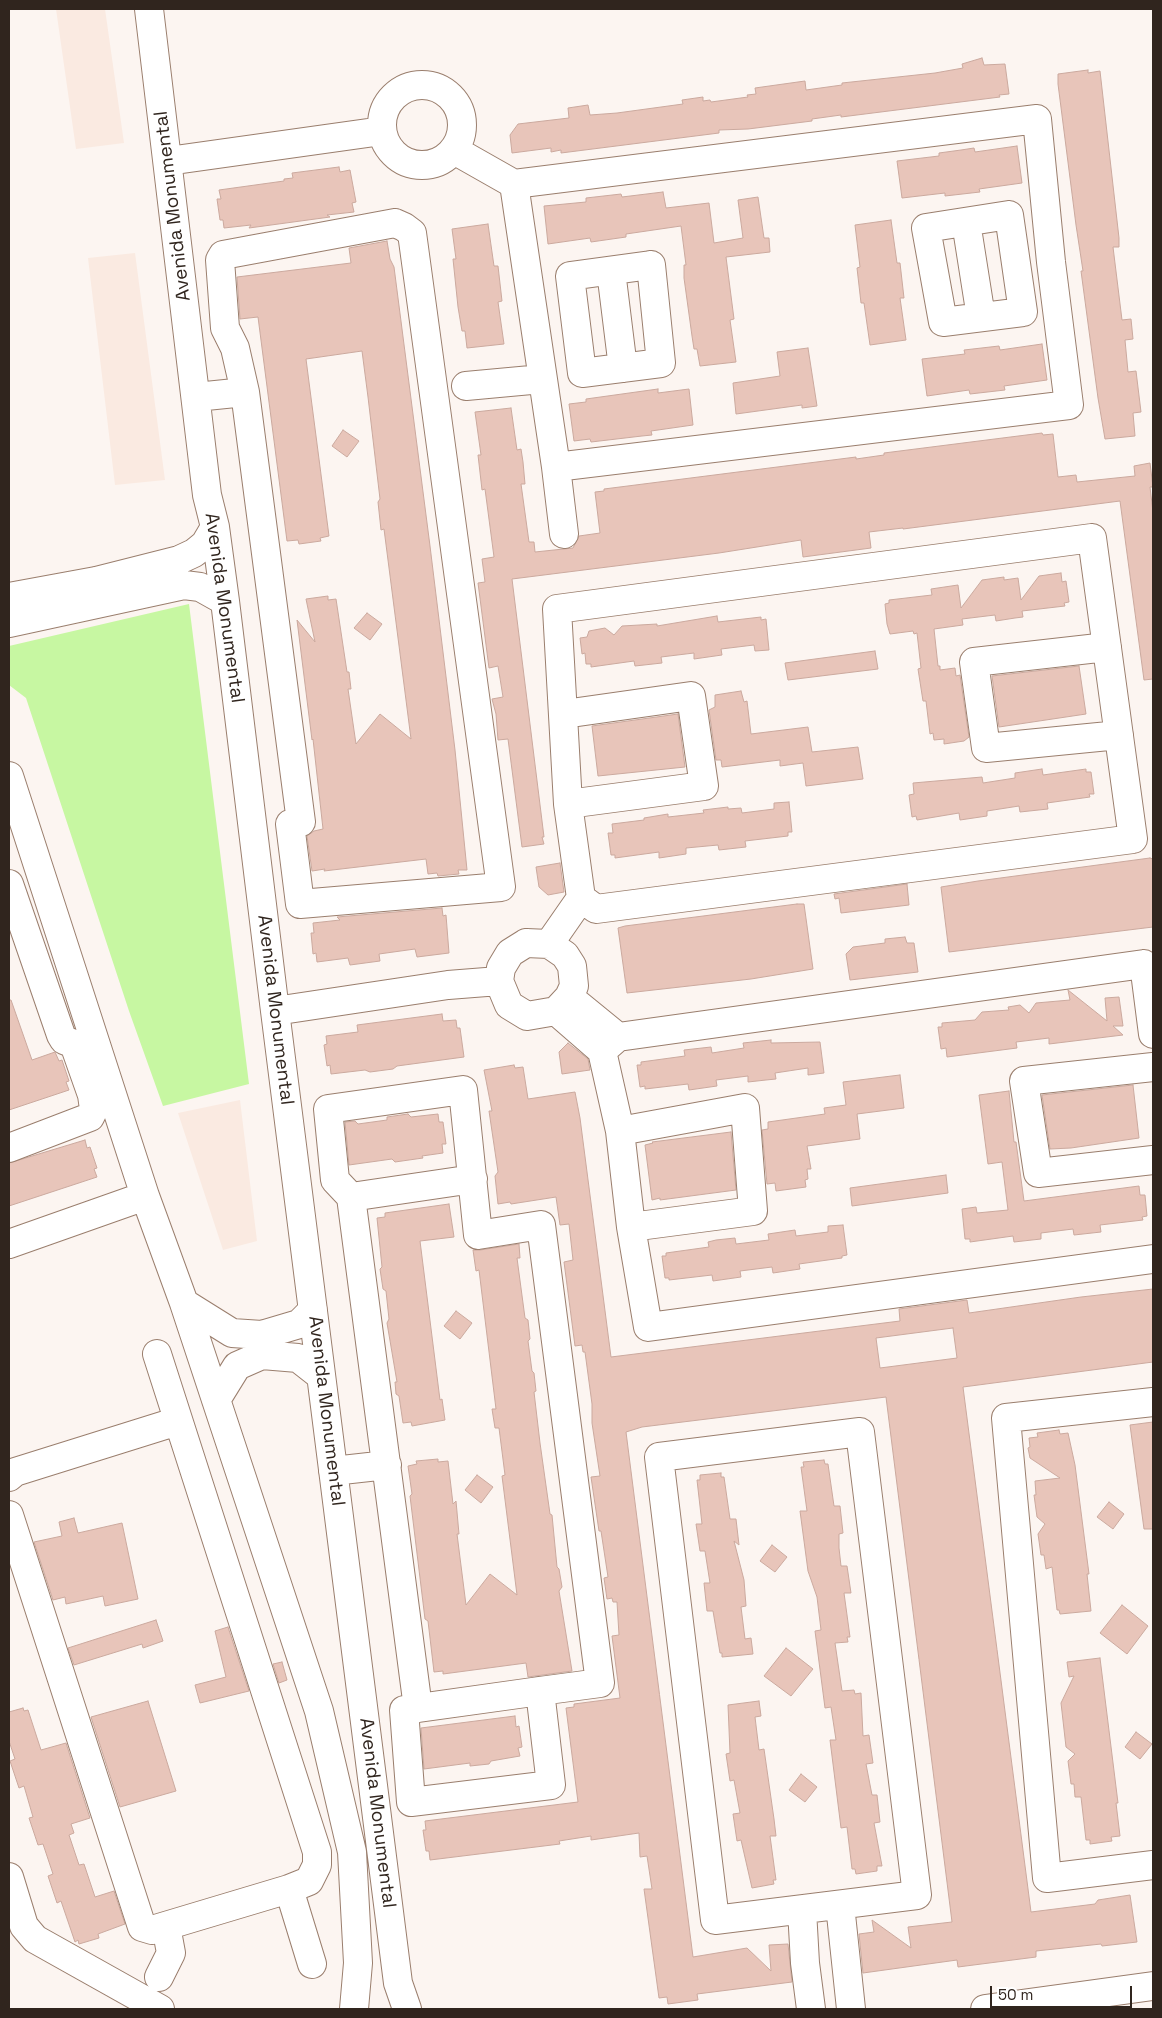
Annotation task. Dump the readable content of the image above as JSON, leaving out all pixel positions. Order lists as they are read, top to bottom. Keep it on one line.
{"streets":{"street":["Avenida Monumental"]},"scale_bar":"50 m"}
